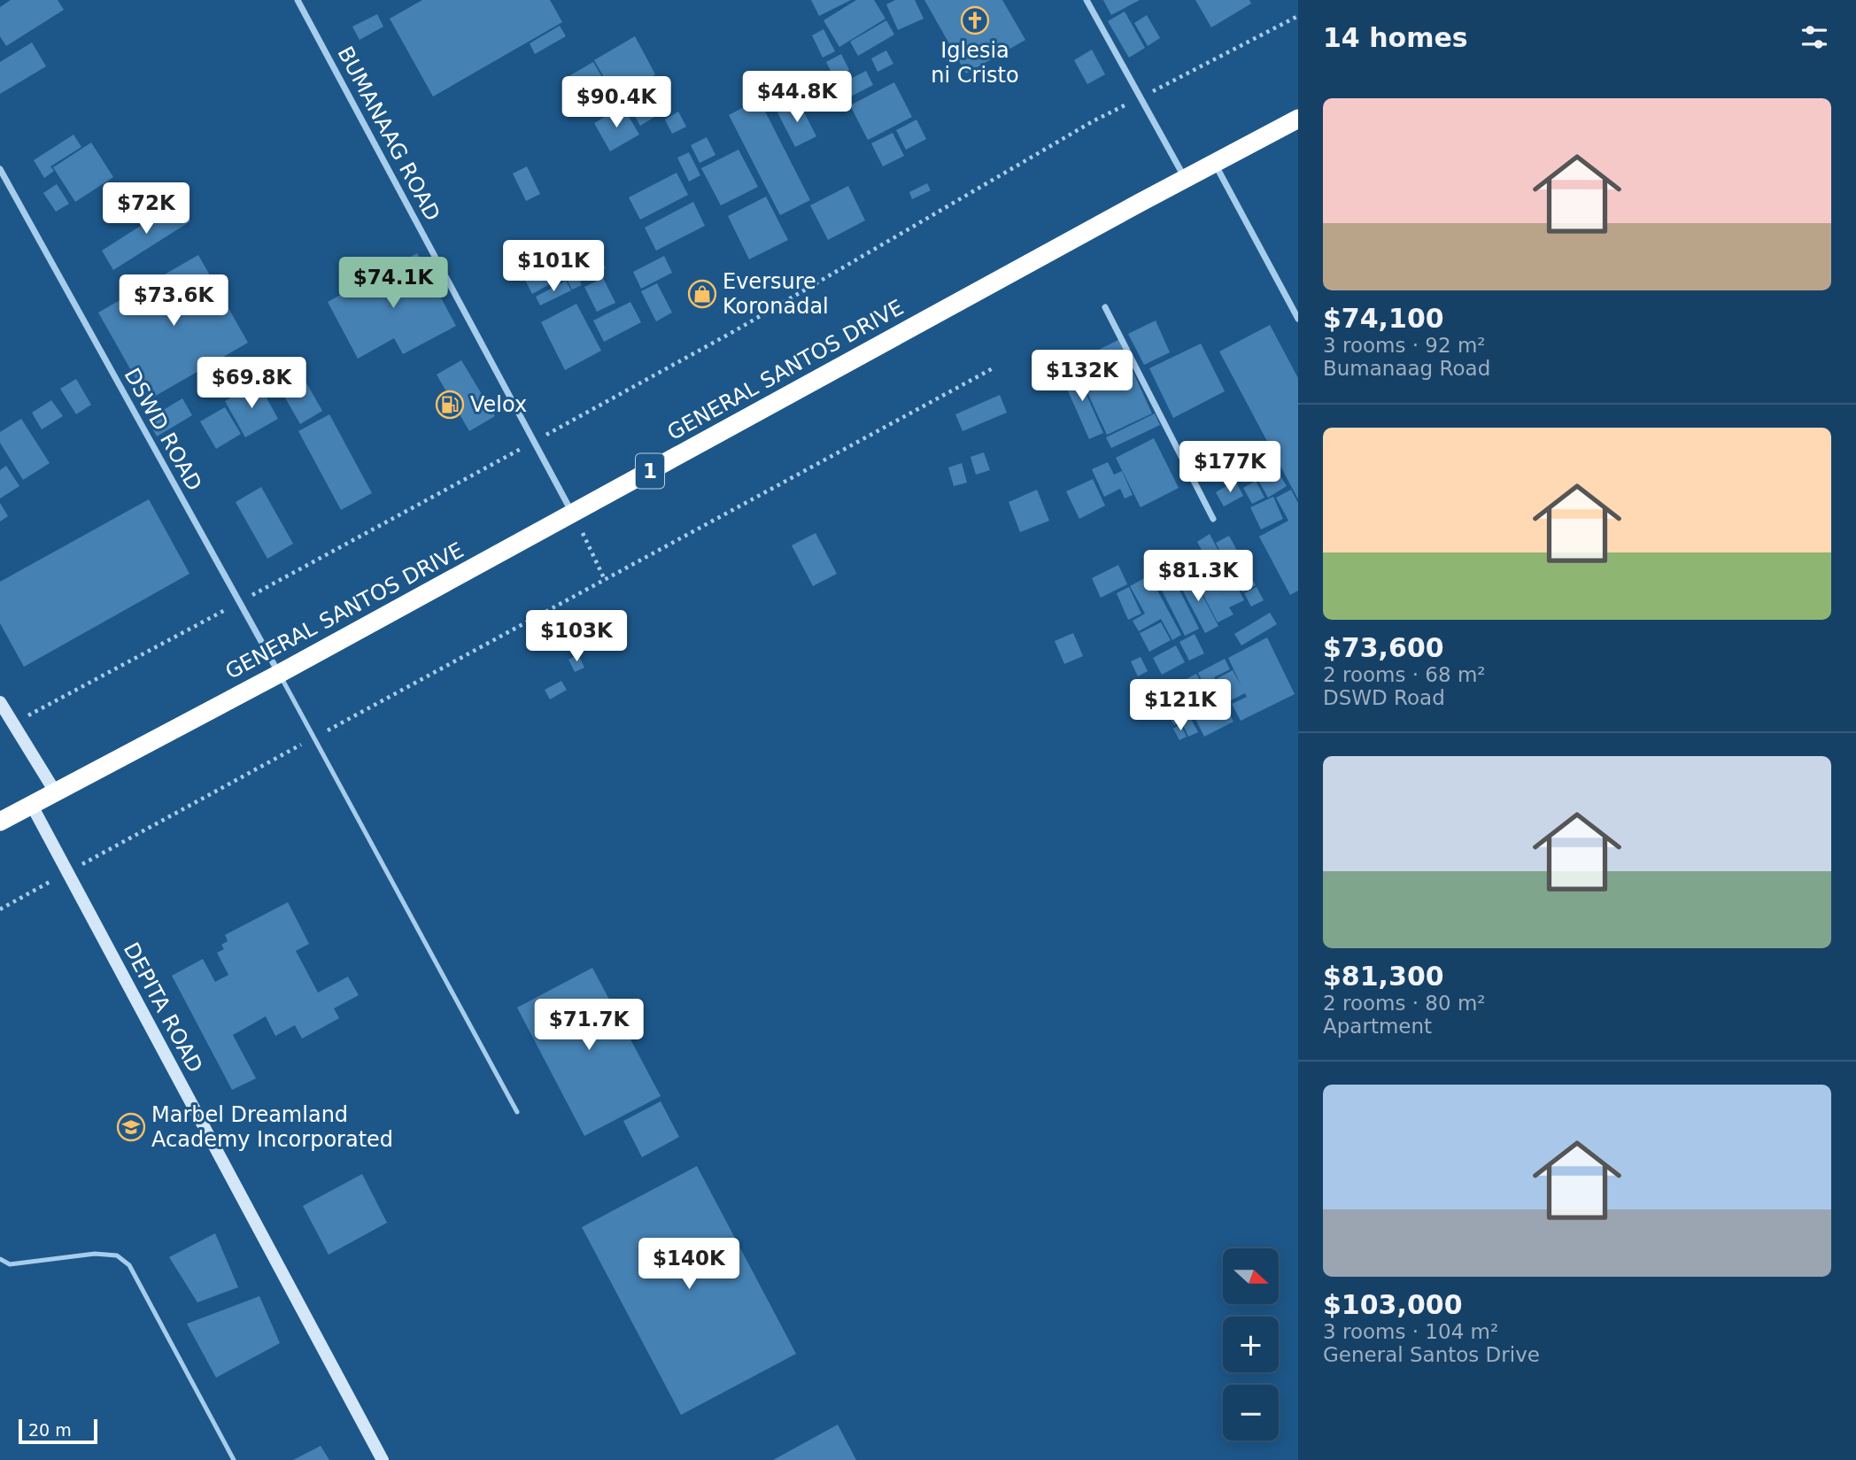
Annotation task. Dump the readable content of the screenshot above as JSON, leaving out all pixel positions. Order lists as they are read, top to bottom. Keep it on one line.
{"streets":{"highway":["GENERAL SANTOS DRIVE","1"],"street":["BUMANAAG ROAD","DSWD ROAD","DEPITA ROAD"]},"crossings":[["BUMANAAG ROAD","GENERAL SANTOS DRIVE"],["GENERAL SANTOS DRIVE","DSWD ROAD"],["GENERAL SANTOS DRIVE","DEPITA ROAD"]],"places":{"church":["Iglesia ni Cristo"],"shop":["Eversure Koronadal"],"fuel station":["Velox"],"school or university":["Marbel Dreamland Academy Incorporated"]},"scale_bar":"20 m","north":"right","page":{"heading":"14 homes","price":["$44.8K","$90.4K","$72K","$101K","$74.1K","$73.6K","$132K","$69.8K","$177K","$81.3K","$103K","$121K","$71.7K","$140K"],"list":[{"name":"$74,100","note":"3 rooms · 92 m² · Bumanaag Road"},{"name":"$73,600","note":"2 rooms · 68 m² · DSWD Road"},{"name":"$81,300","note":"2 rooms · 80 m² · Apartment"},{"name":"$103,000","note":"3 rooms · 104 m² · General Santos Drive"}],"map_buttons":["+","−"],"scale":"20 m"}}
